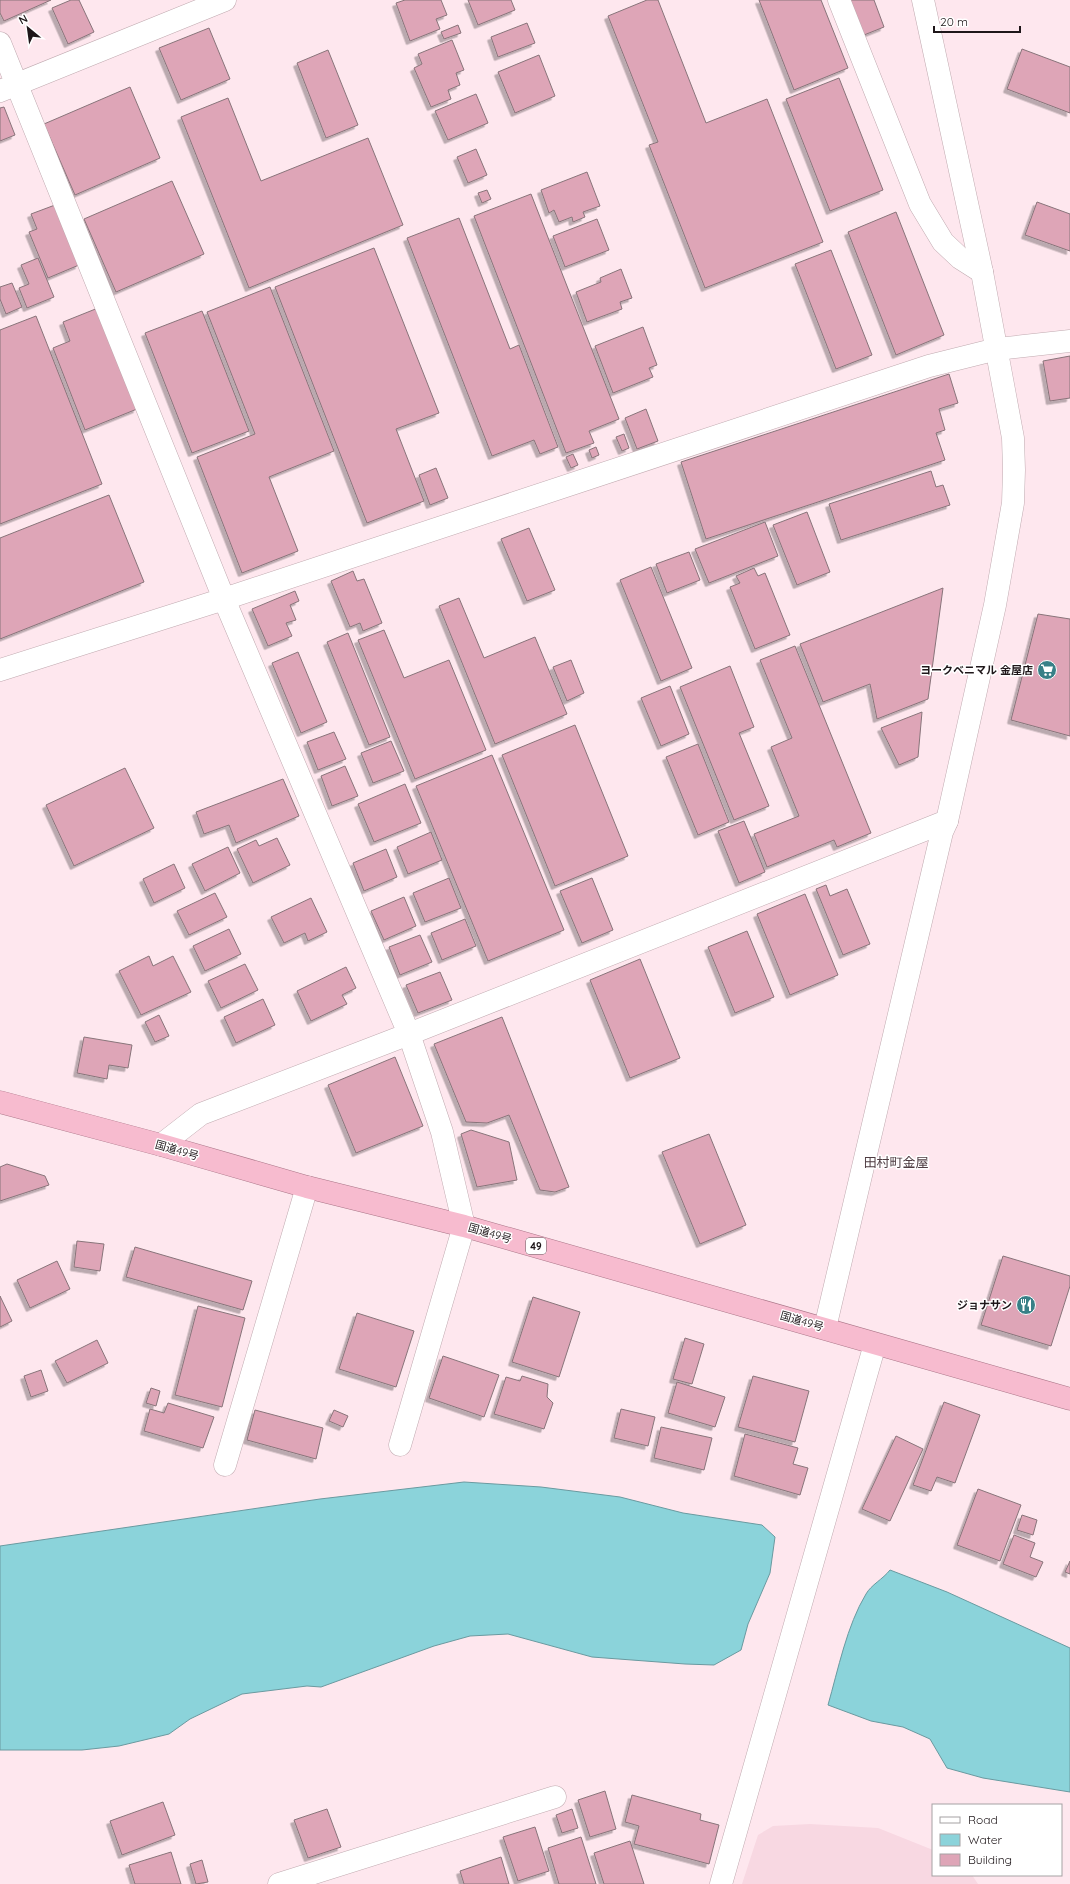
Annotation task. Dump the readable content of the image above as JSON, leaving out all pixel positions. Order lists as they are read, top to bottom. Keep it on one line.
{"streets":{"highway":["国道49号","49"]},"districts":["田村町金屋"],"places":{"supermarket":["ヨークベニマル 金屋店"],"restaurant":["ジョナサン"]},"legend":["Road","Water","Building"],"scale_bar":"20 m","north":"top left"}
